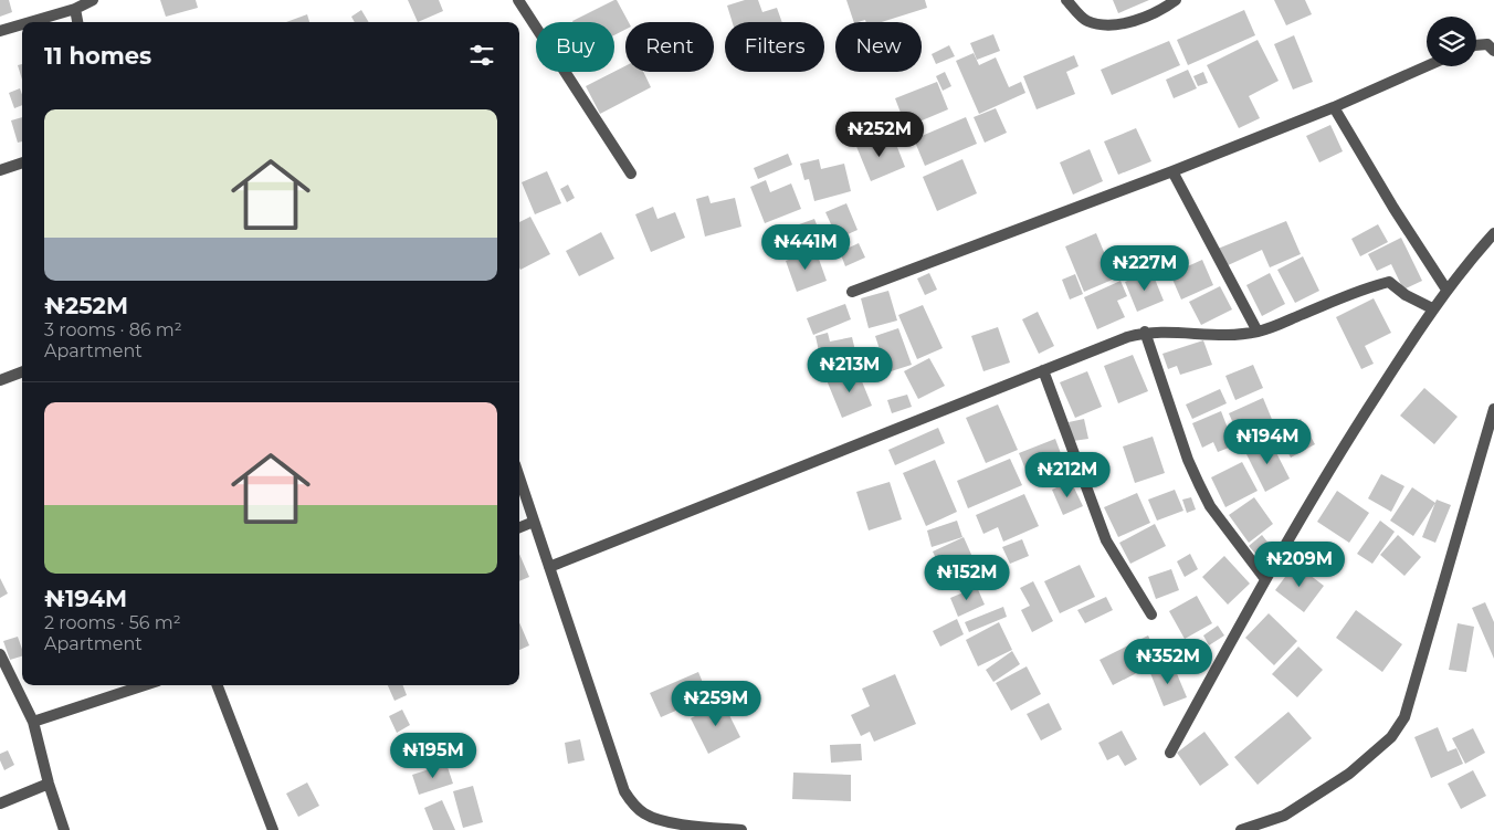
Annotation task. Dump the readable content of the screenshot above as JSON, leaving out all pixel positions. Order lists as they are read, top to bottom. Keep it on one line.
{"page":{"chip":["Buy","Rent","Filters","New"],"heading":"11 homes","list":[{"name":"₦252M","note":"3 rooms · 86 m² · Apartment"},{"name":"₦194M","note":"2 rooms · 56 m² · Apartment"}],"price":["₦252M","₦441M","₦227M","₦213M","₦194M","₦212M","₦209M","₦152M","₦352M","₦259M","₦195M"]}}
